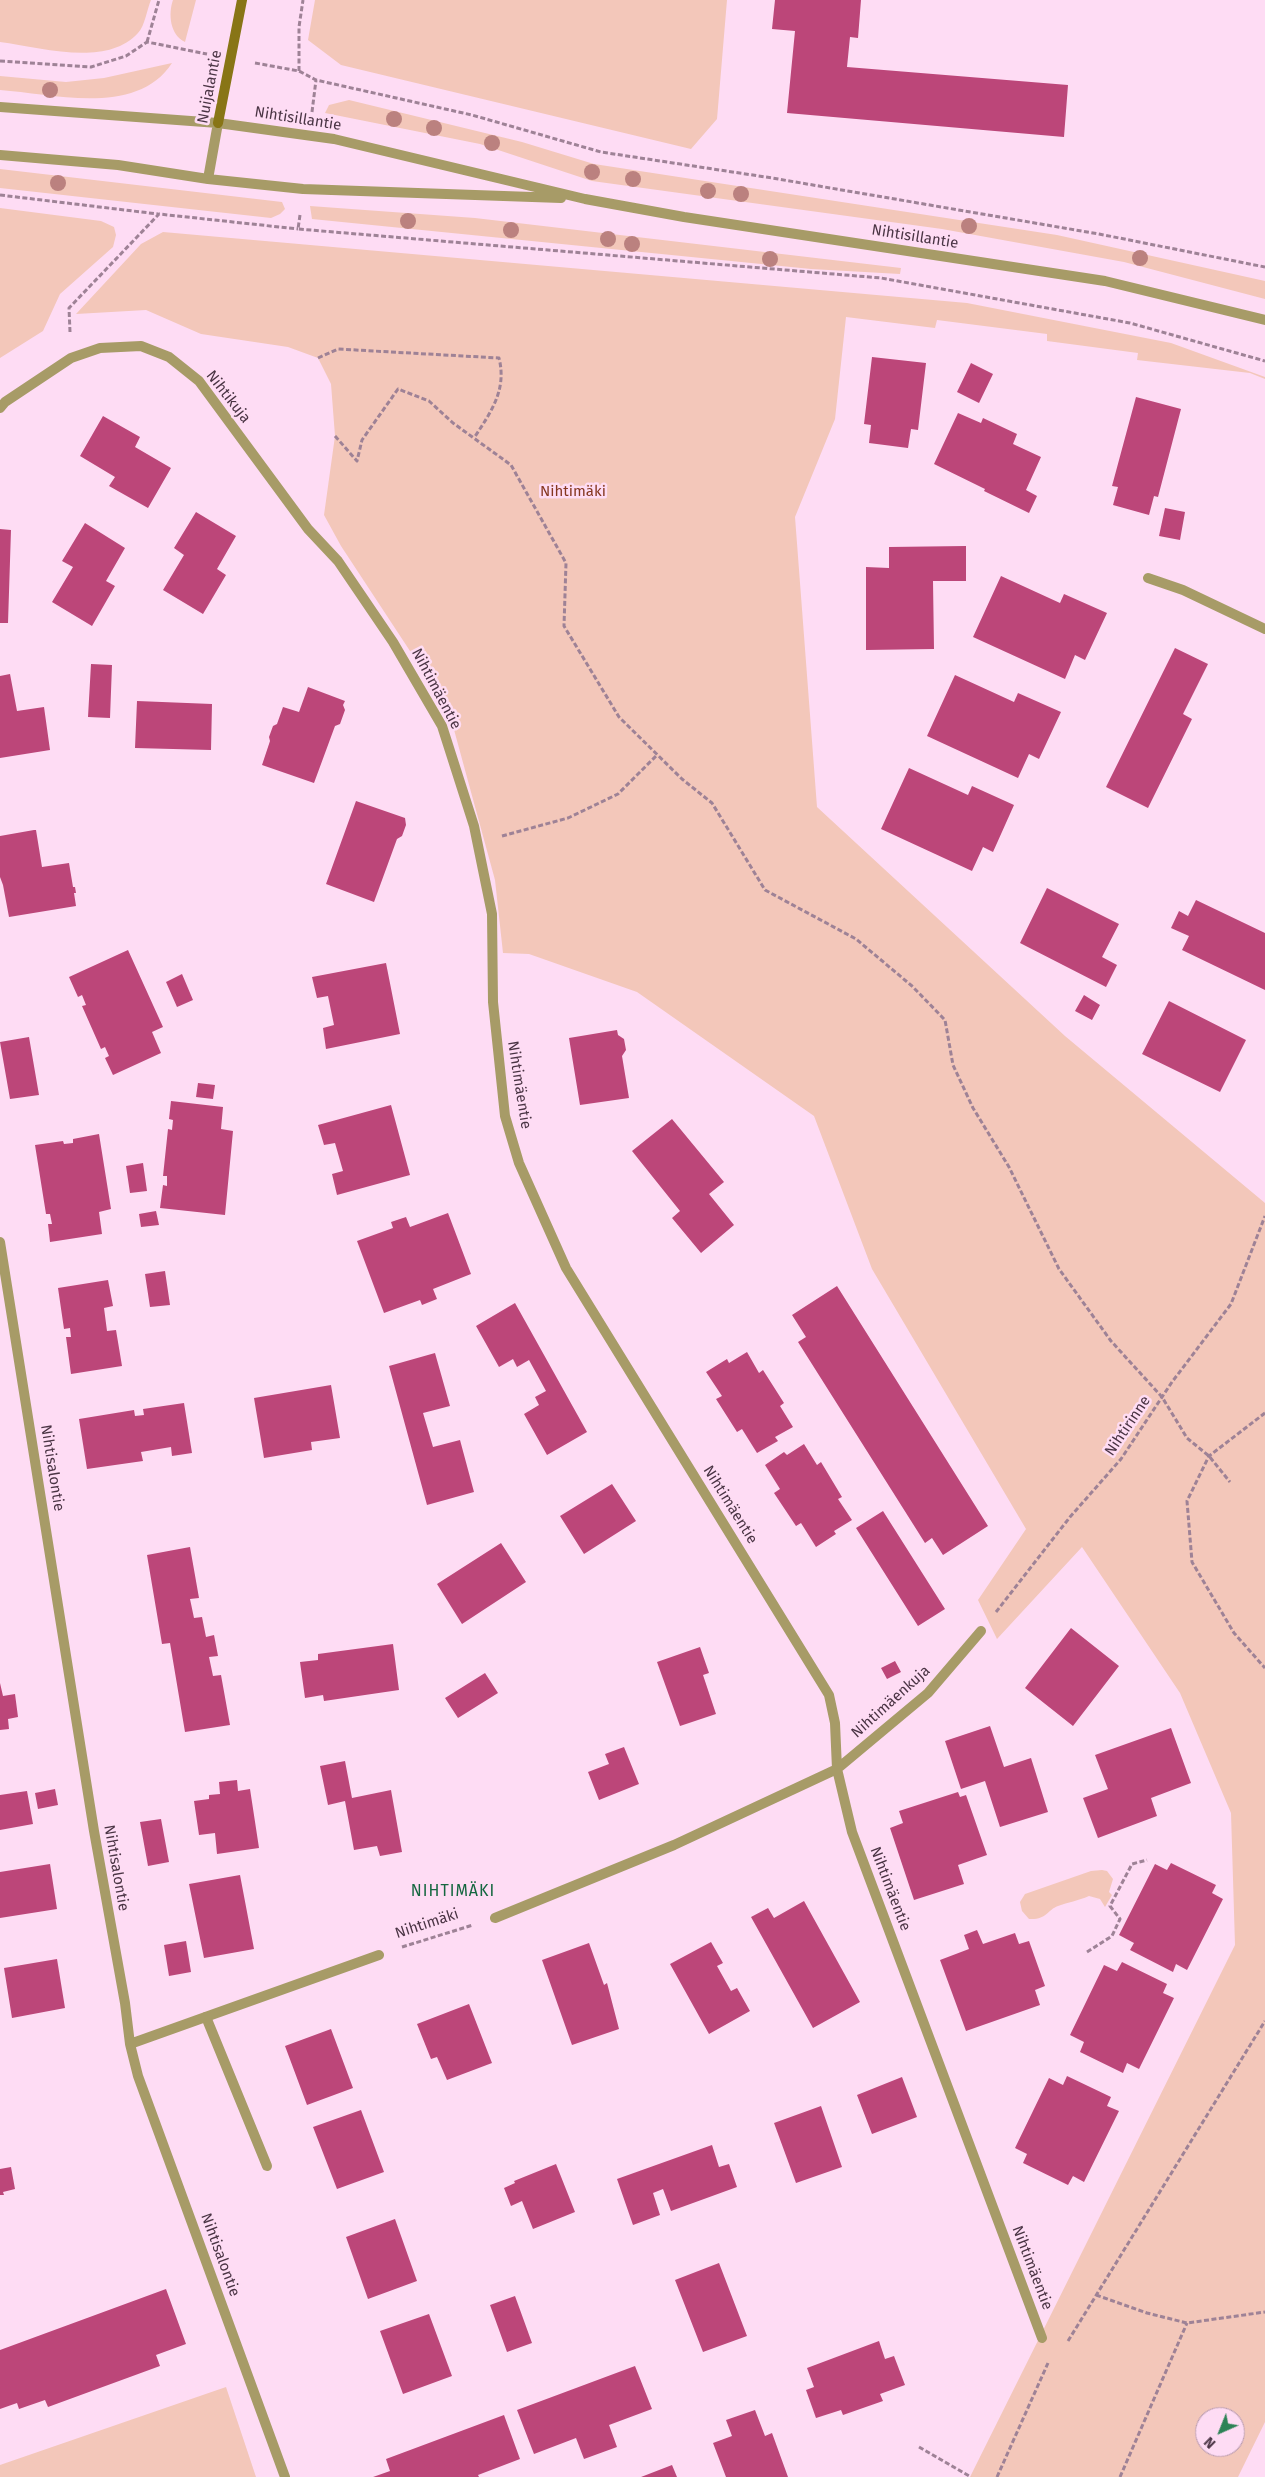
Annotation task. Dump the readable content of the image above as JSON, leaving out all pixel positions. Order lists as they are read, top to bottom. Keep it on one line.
{"streets":{"main road":["Nuijalantie"],"street":["Nihtisillantie","Nihtikuja","Nihtimäentie","Nihtisalontie","Nihtimäenkuja"],"path":["Nihtirinne","Nihtimäki"]},"crossings":[["Nuijalantie","Nihtisillantie"],["Nihtikuja","Nihtimäentie"],["Nihtimäentie","Nihtimäenkuja"],["Nihtirinne","Nihtimäenkuja"]],"districts":["NIHTIMÄKI"],"parks":["Nihtimäki"],"north":"bottom left"}
